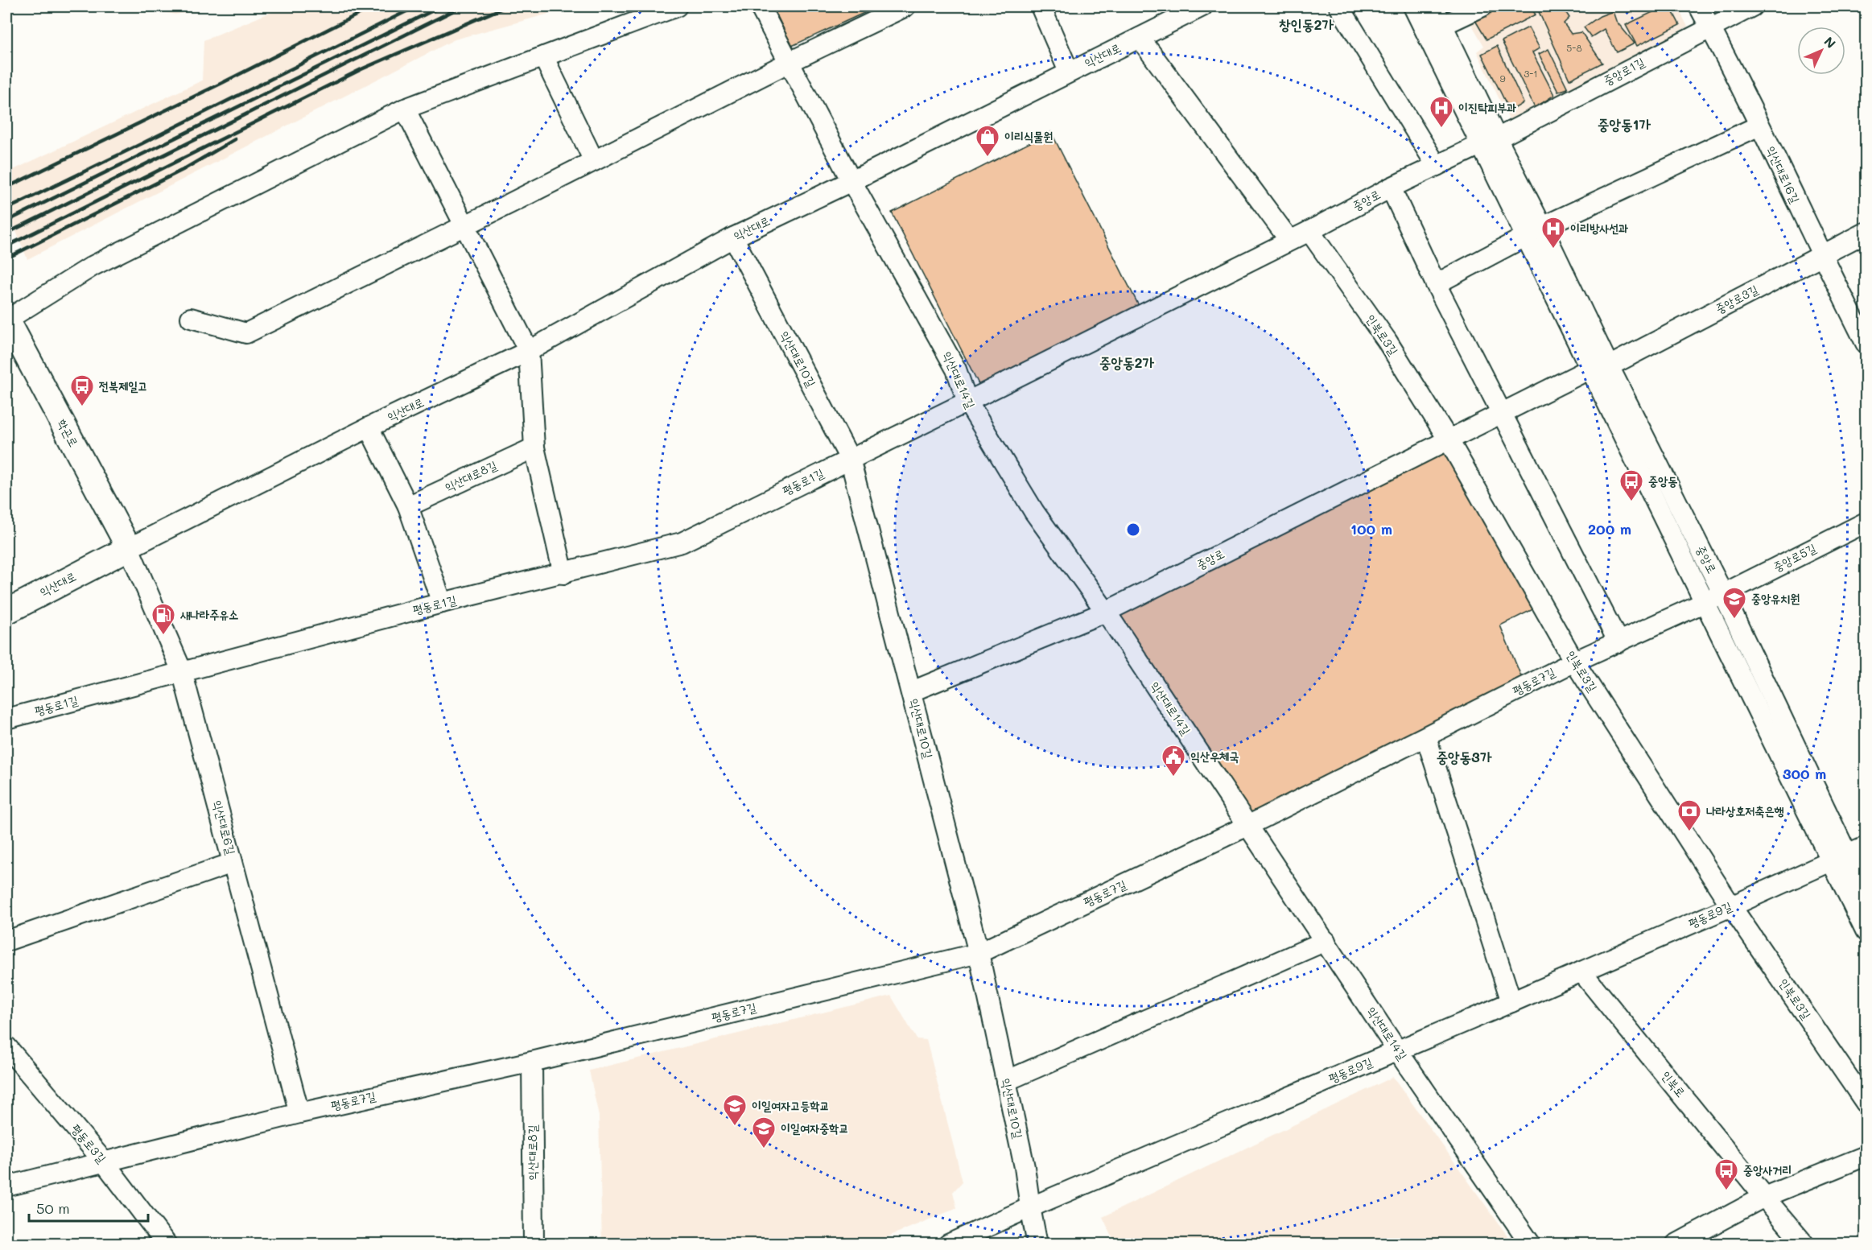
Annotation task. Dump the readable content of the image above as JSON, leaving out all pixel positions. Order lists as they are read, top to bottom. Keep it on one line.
{"streets":{"main road":["익산대로","학곤로"],"street":["중앙로1길","익산대로16길","중앙로","중앙로3길","인북로3길","익산대로10길","익산대로14길","익산대로8길","평동로1길","중앙로5길","평동로7길","익산대로6길","평동로9길","인북로","평동로3길"]},"crossings":[["익산대로","익산대로10길"],["익산대로","익산대로14길"],["익산대로","학곤로"],["익산대로","익산대로6길"],["중앙로1길","익산대로16길"],["중앙로1길","중앙로"],["익산대로16길","중앙로3길"],["중앙로","중앙로3길"],["중앙로","인북로3길"],["중앙로","익산대로10길"],["중앙로","익산대로14길"],["중앙로","평동로1길"],["중앙로","중앙로5길"],["중앙로","평동로7길"],["중앙로","평동로9길"],["인북로3길","평동로7길"],["인북로3길","평동로9길"],["익산대로10길","평동로1길"],["익산대로10길","평동로7길"],["익산대로10길","평동로9길"],["익산대로14길","평동로7길"],["익산대로14길","평동로9길"],["학곤로","익산대로6길"],["익산대로8길","평동로7길"],["평동로1길","익산대로6길"],["중앙로5길","평동로7길"],["평동로7길","익산대로6길"],["평동로7길","평동로3길"],["평동로9길","인북로"]],"districts":["창인동2가","중앙동1가","중앙동2가","중앙동3가"],"places":{"hospital":["이진탁피부과","이리방사선과"],"shop":["이리식물원"],"bus stop":["전북제일고","중앙동","중앙사거리"],"school or university":["중앙유치원","이일여자고등학교","이일여자중학교"],"fuel station":["새나라주유소"],"public building":["익산우체국"],"bank":["나라상호저축은행"]},"house_numbers":["5-8","3-1","9"],"scale_bar":"50 m","north":"top right","rings":["100 m","200 m","300 m"]}
